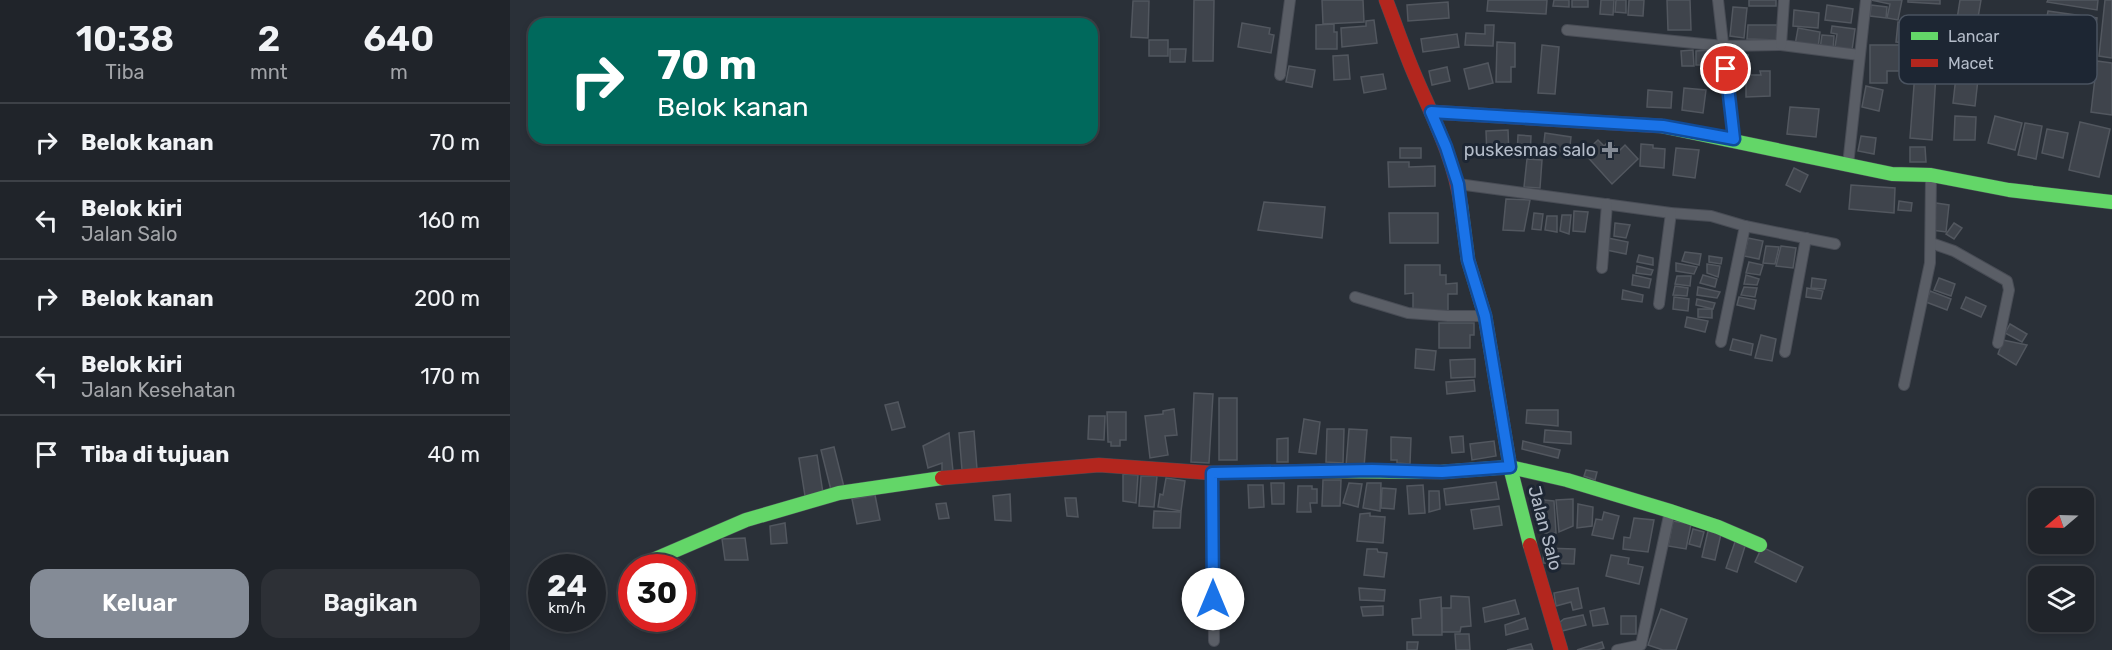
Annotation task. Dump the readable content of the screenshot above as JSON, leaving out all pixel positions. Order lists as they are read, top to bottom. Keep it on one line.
{"streets":{"street":["Jalan Salo"]},"places":{"health":["puskesmas salo"]},"legend":["Lancar","Macet"],"north":"left","page":{"eta":["10:38","Tiba","2","mnt","640","m"],"turn":["70 m","Belok kanan"],"list":[{"name":"Belok kanan","value":"70 m"},{"name":"Belok kiri","note":"Jalan Salo","value":"160 m"},{"name":"Belok kanan","value":"200 m"},{"name":"Belok kiri","note":"Jalan Kesehatan","value":"170 m"},{"name":"Tiba di tujuan","value":"40 m"}],"speed":"24 km/h","limit":"30","buttons":["Keluar","Bagikan"]}}
